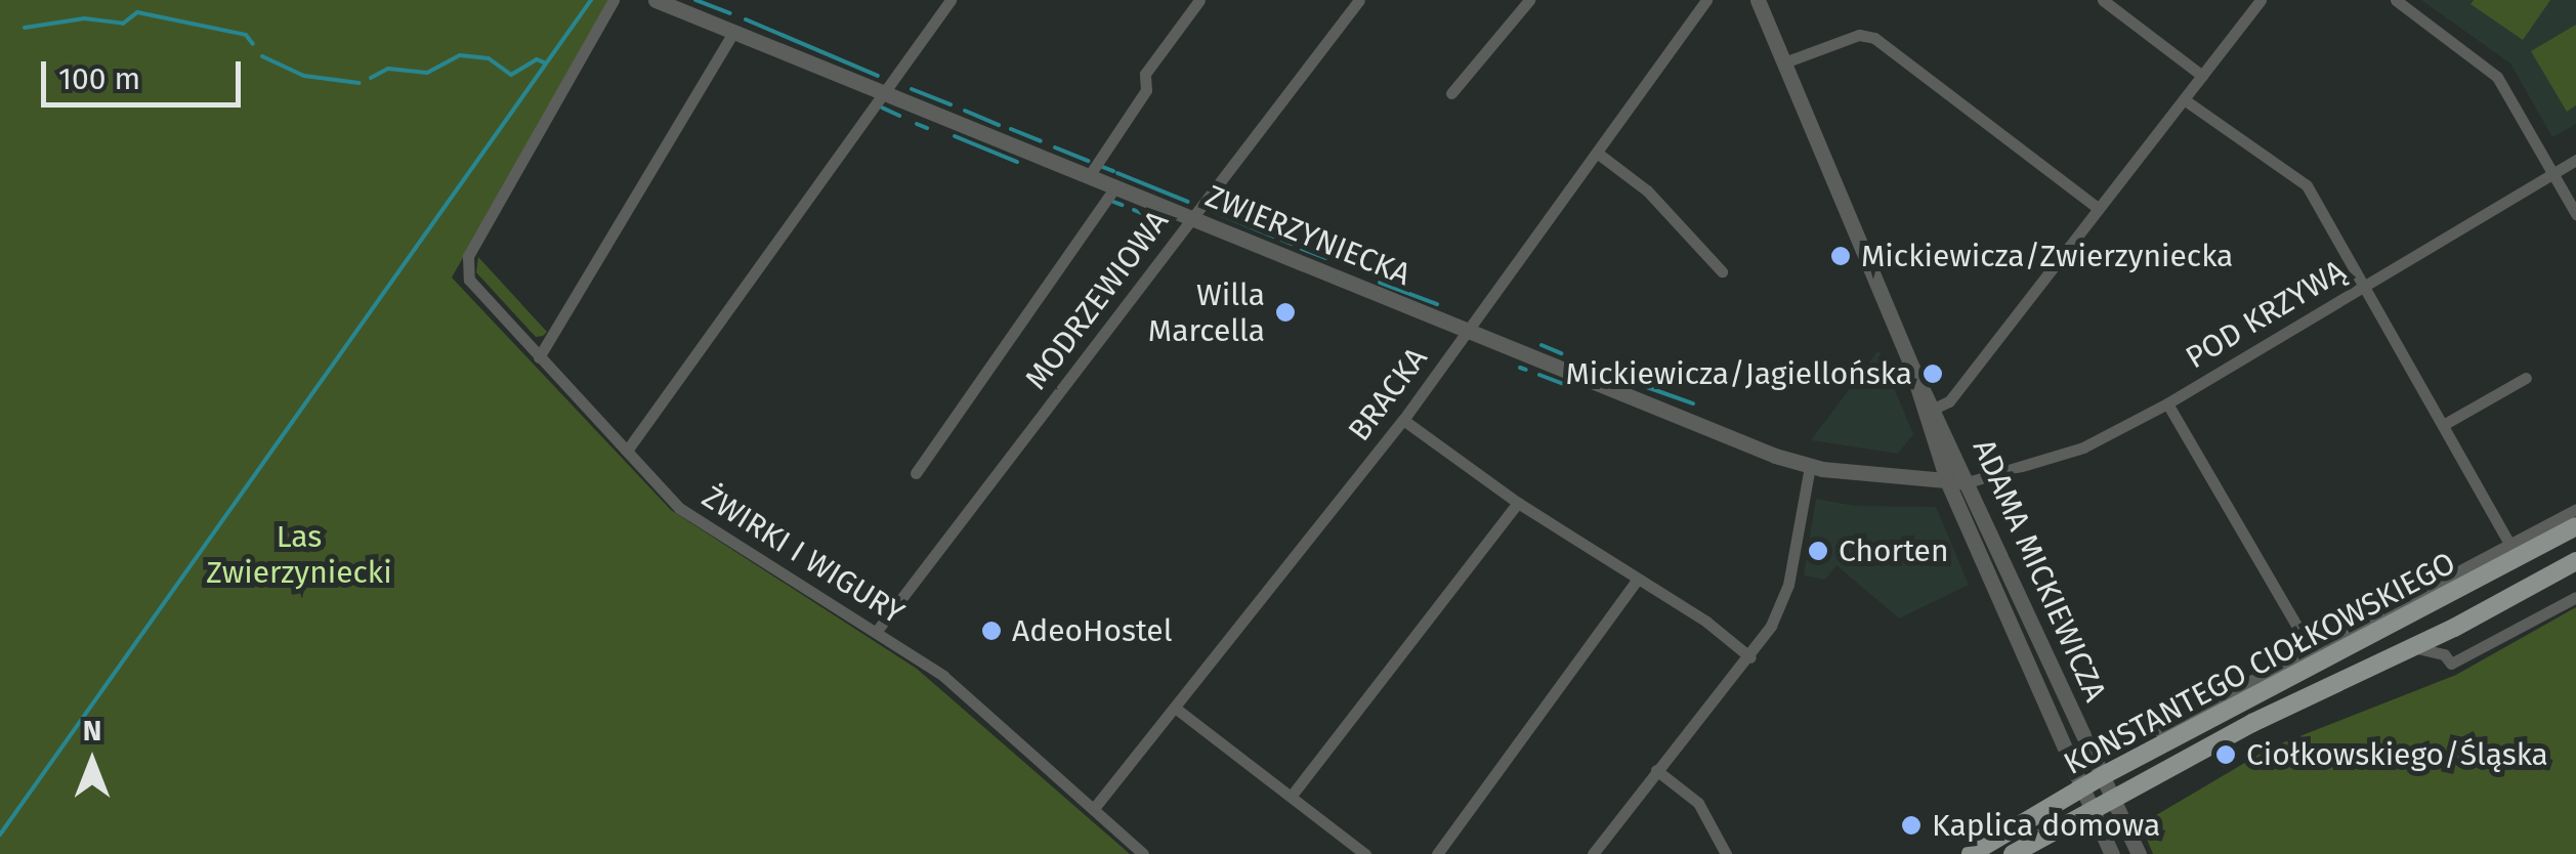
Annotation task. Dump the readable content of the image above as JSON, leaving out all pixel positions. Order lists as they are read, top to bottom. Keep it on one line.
{"streets":{"main road":["KONSTANTEGO CIOŁKOWSKIEGO"],"street":["ZWIERZYNIECKA","MODRZEWIOWA","POD KRZYWĄ","BRACKA","ŻWIRKI I WIGURY","ADAMA MICKIEWICZA"]},"crossings":[["ZWIERZYNIECKA","MODRZEWIOWA"],["ZWIERZYNIECKA","POD KRZYWĄ"],["ZWIERZYNIECKA","BRACKA"],["ZWIERZYNIECKA","ADAMA MICKIEWICZA"],["MODRZEWIOWA","ŻWIRKI I WIGURY"],["POD KRZYWĄ","ADAMA MICKIEWICZA"],["BRACKA","ŻWIRKI I WIGURY"],["ADAMA MICKIEWICZA","KONSTANTEGO CIOŁKOWSKIEGO"]],"parks":["Las Zwierzyniecki"],"places":["Mickiewicza/Zwierzyniecka","Willa Marcella","Mickiewicza/Jagiellońska","Chorten","AdeoHostel","Ciołkowskiego/Śląska","Kaplica domowa"],"scale_bar":"100 m","north":"top"}
